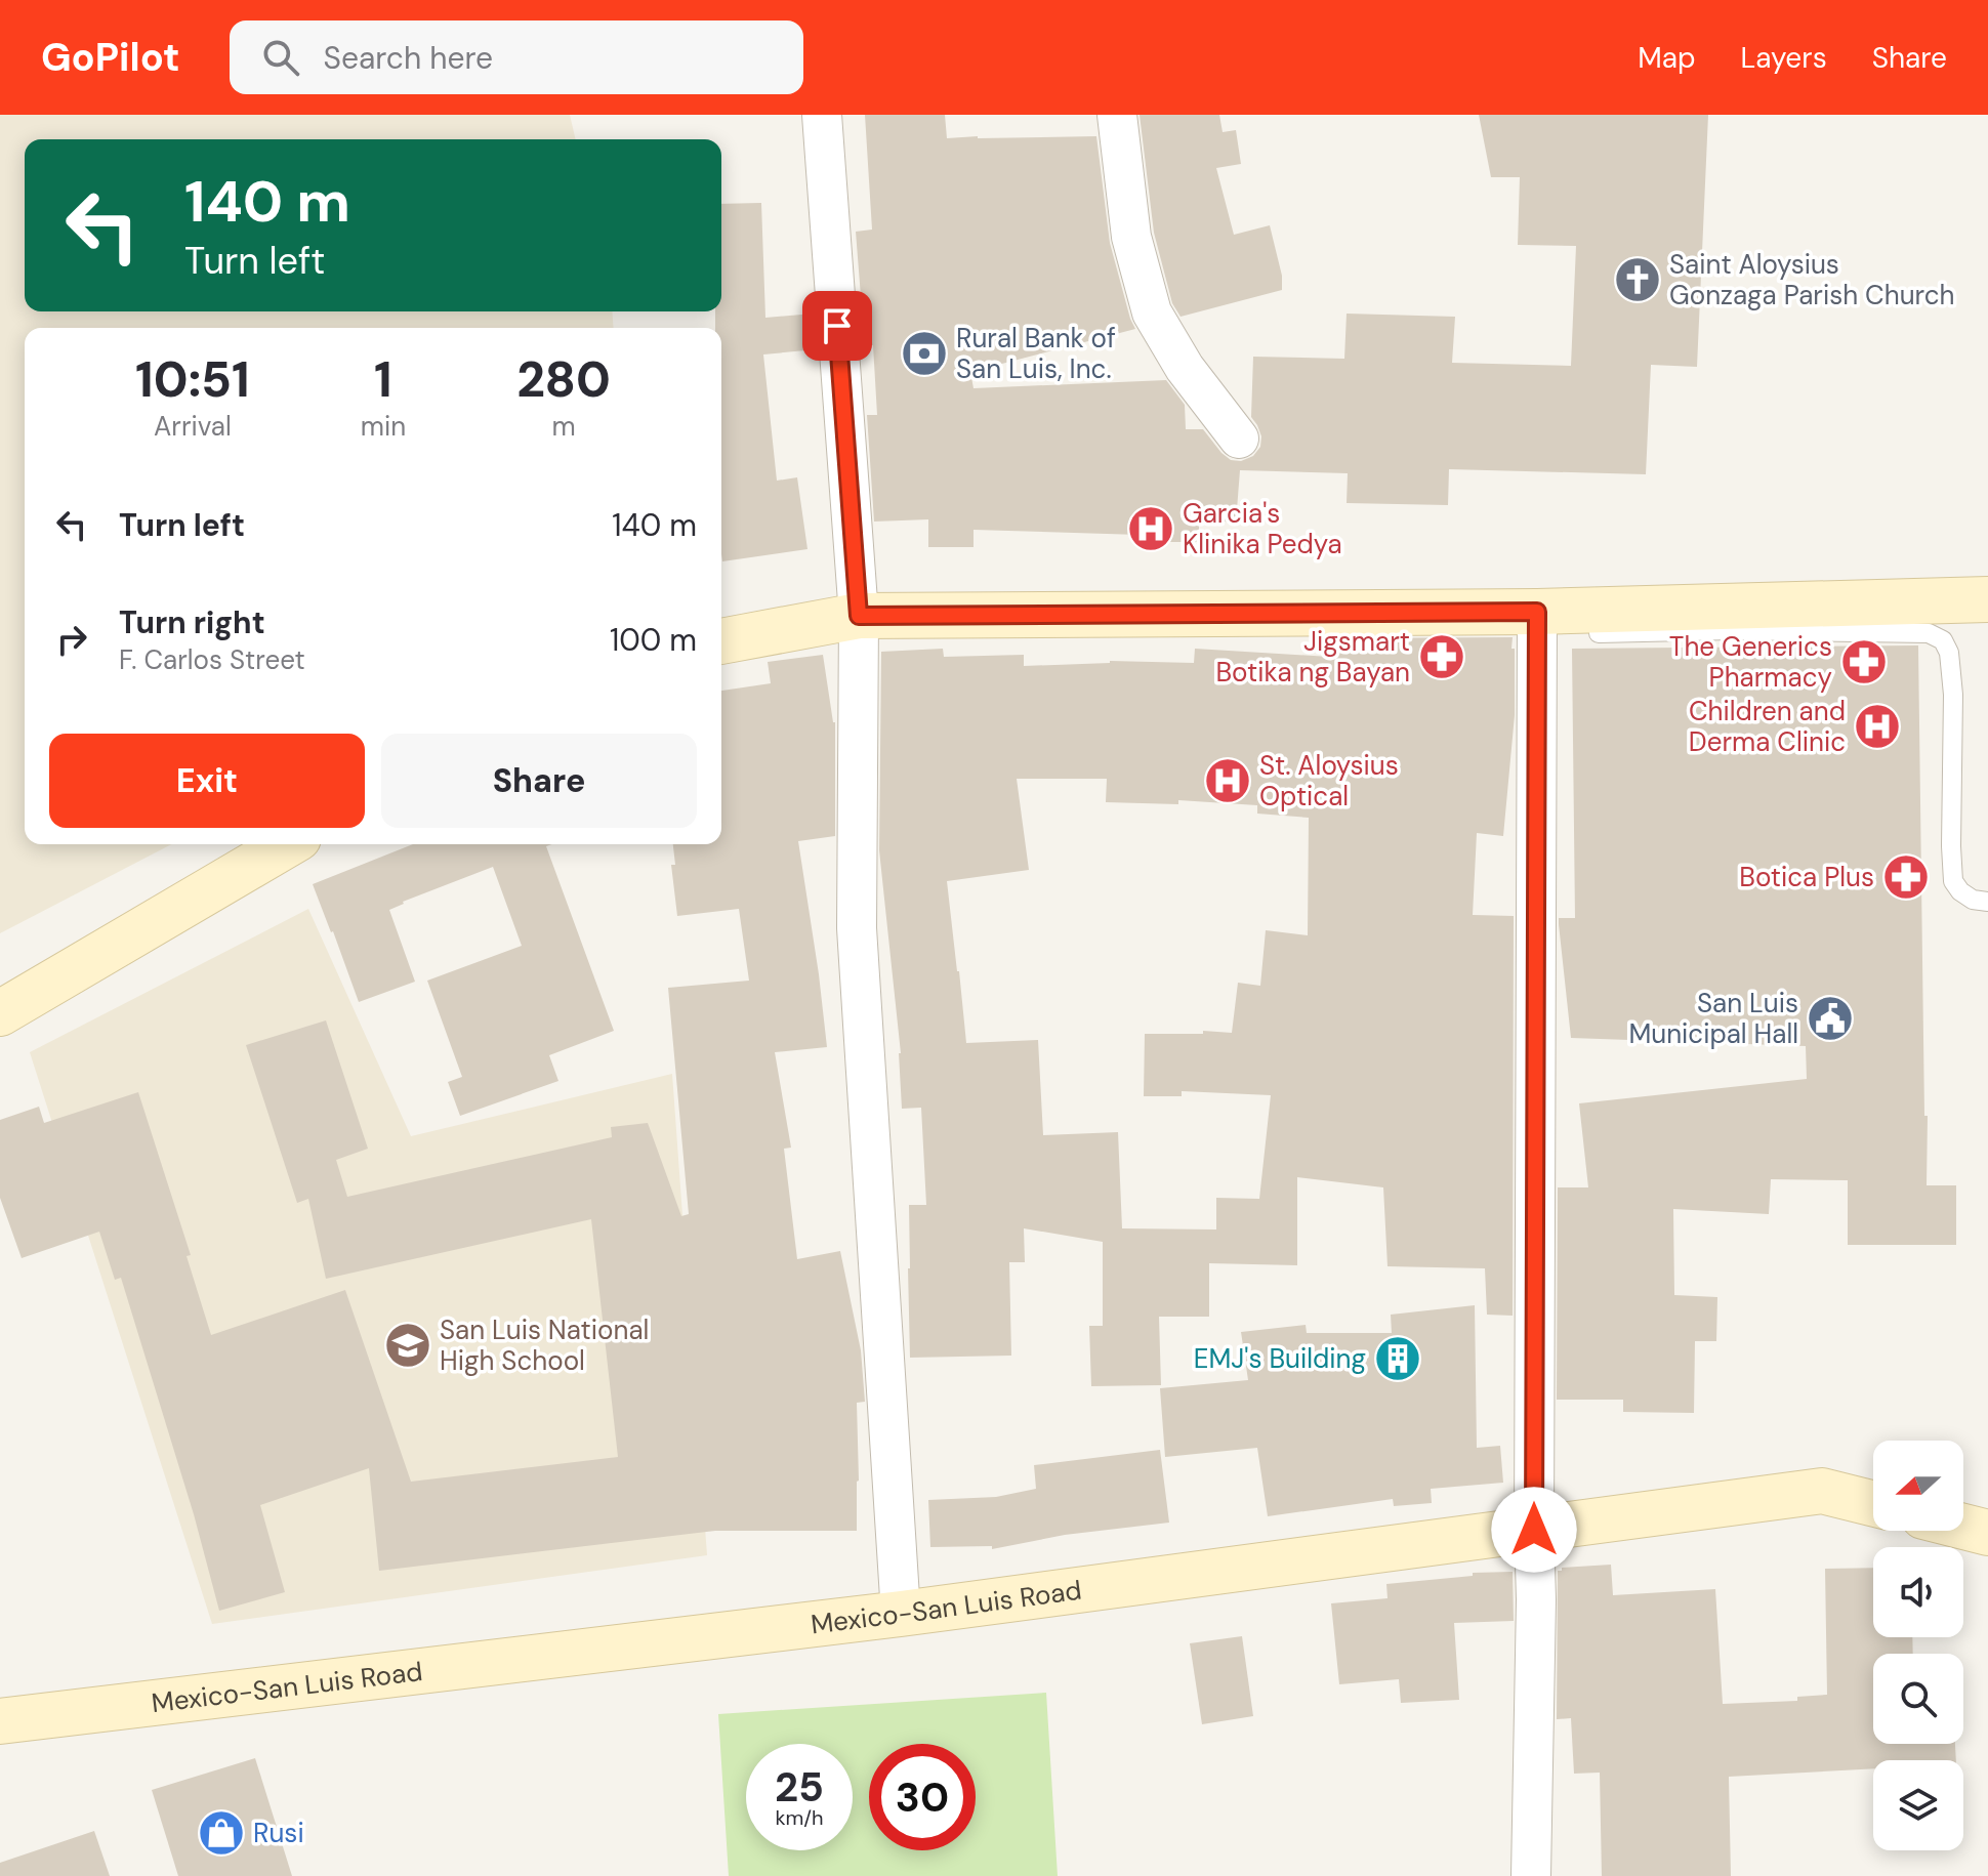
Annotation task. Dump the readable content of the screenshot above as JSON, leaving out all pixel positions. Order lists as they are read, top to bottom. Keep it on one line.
{"streets":{"main road":["Mexico-San Luis Road"]},"places":{"church":["Saint Aloysius Gonzaga Parish Church"],"bank":["Rural Bank of San Luis, Inc."],"hospital":["Garcia's Klinika Pedya","Children and Derma Clinic","St. Aloysius Optical"],"pharmacy":["Jigsmart Botika ng Bayan","The Generics Pharmacy","Botica Plus"],"public building":["San Luis Municipal Hall"],"school or university":["San Luis National High School"],"building":["EMJ's Building"],"shop":["Rusi"]},"north":"left","page":{"header":"GoPilot","search":"Search here","nav":["Map","Layers","Share"],"turn":["140 m","Turn left"],"eta":["10:51","Arrival","1","min","280","m"],"list":[{"name":"Turn left","value":"140 m"},{"name":"Turn right","note":"F. Carlos Street","value":"100 m"}],"buttons":["Exit","Share"],"speed":"25 km/h","limit":"30"}}
